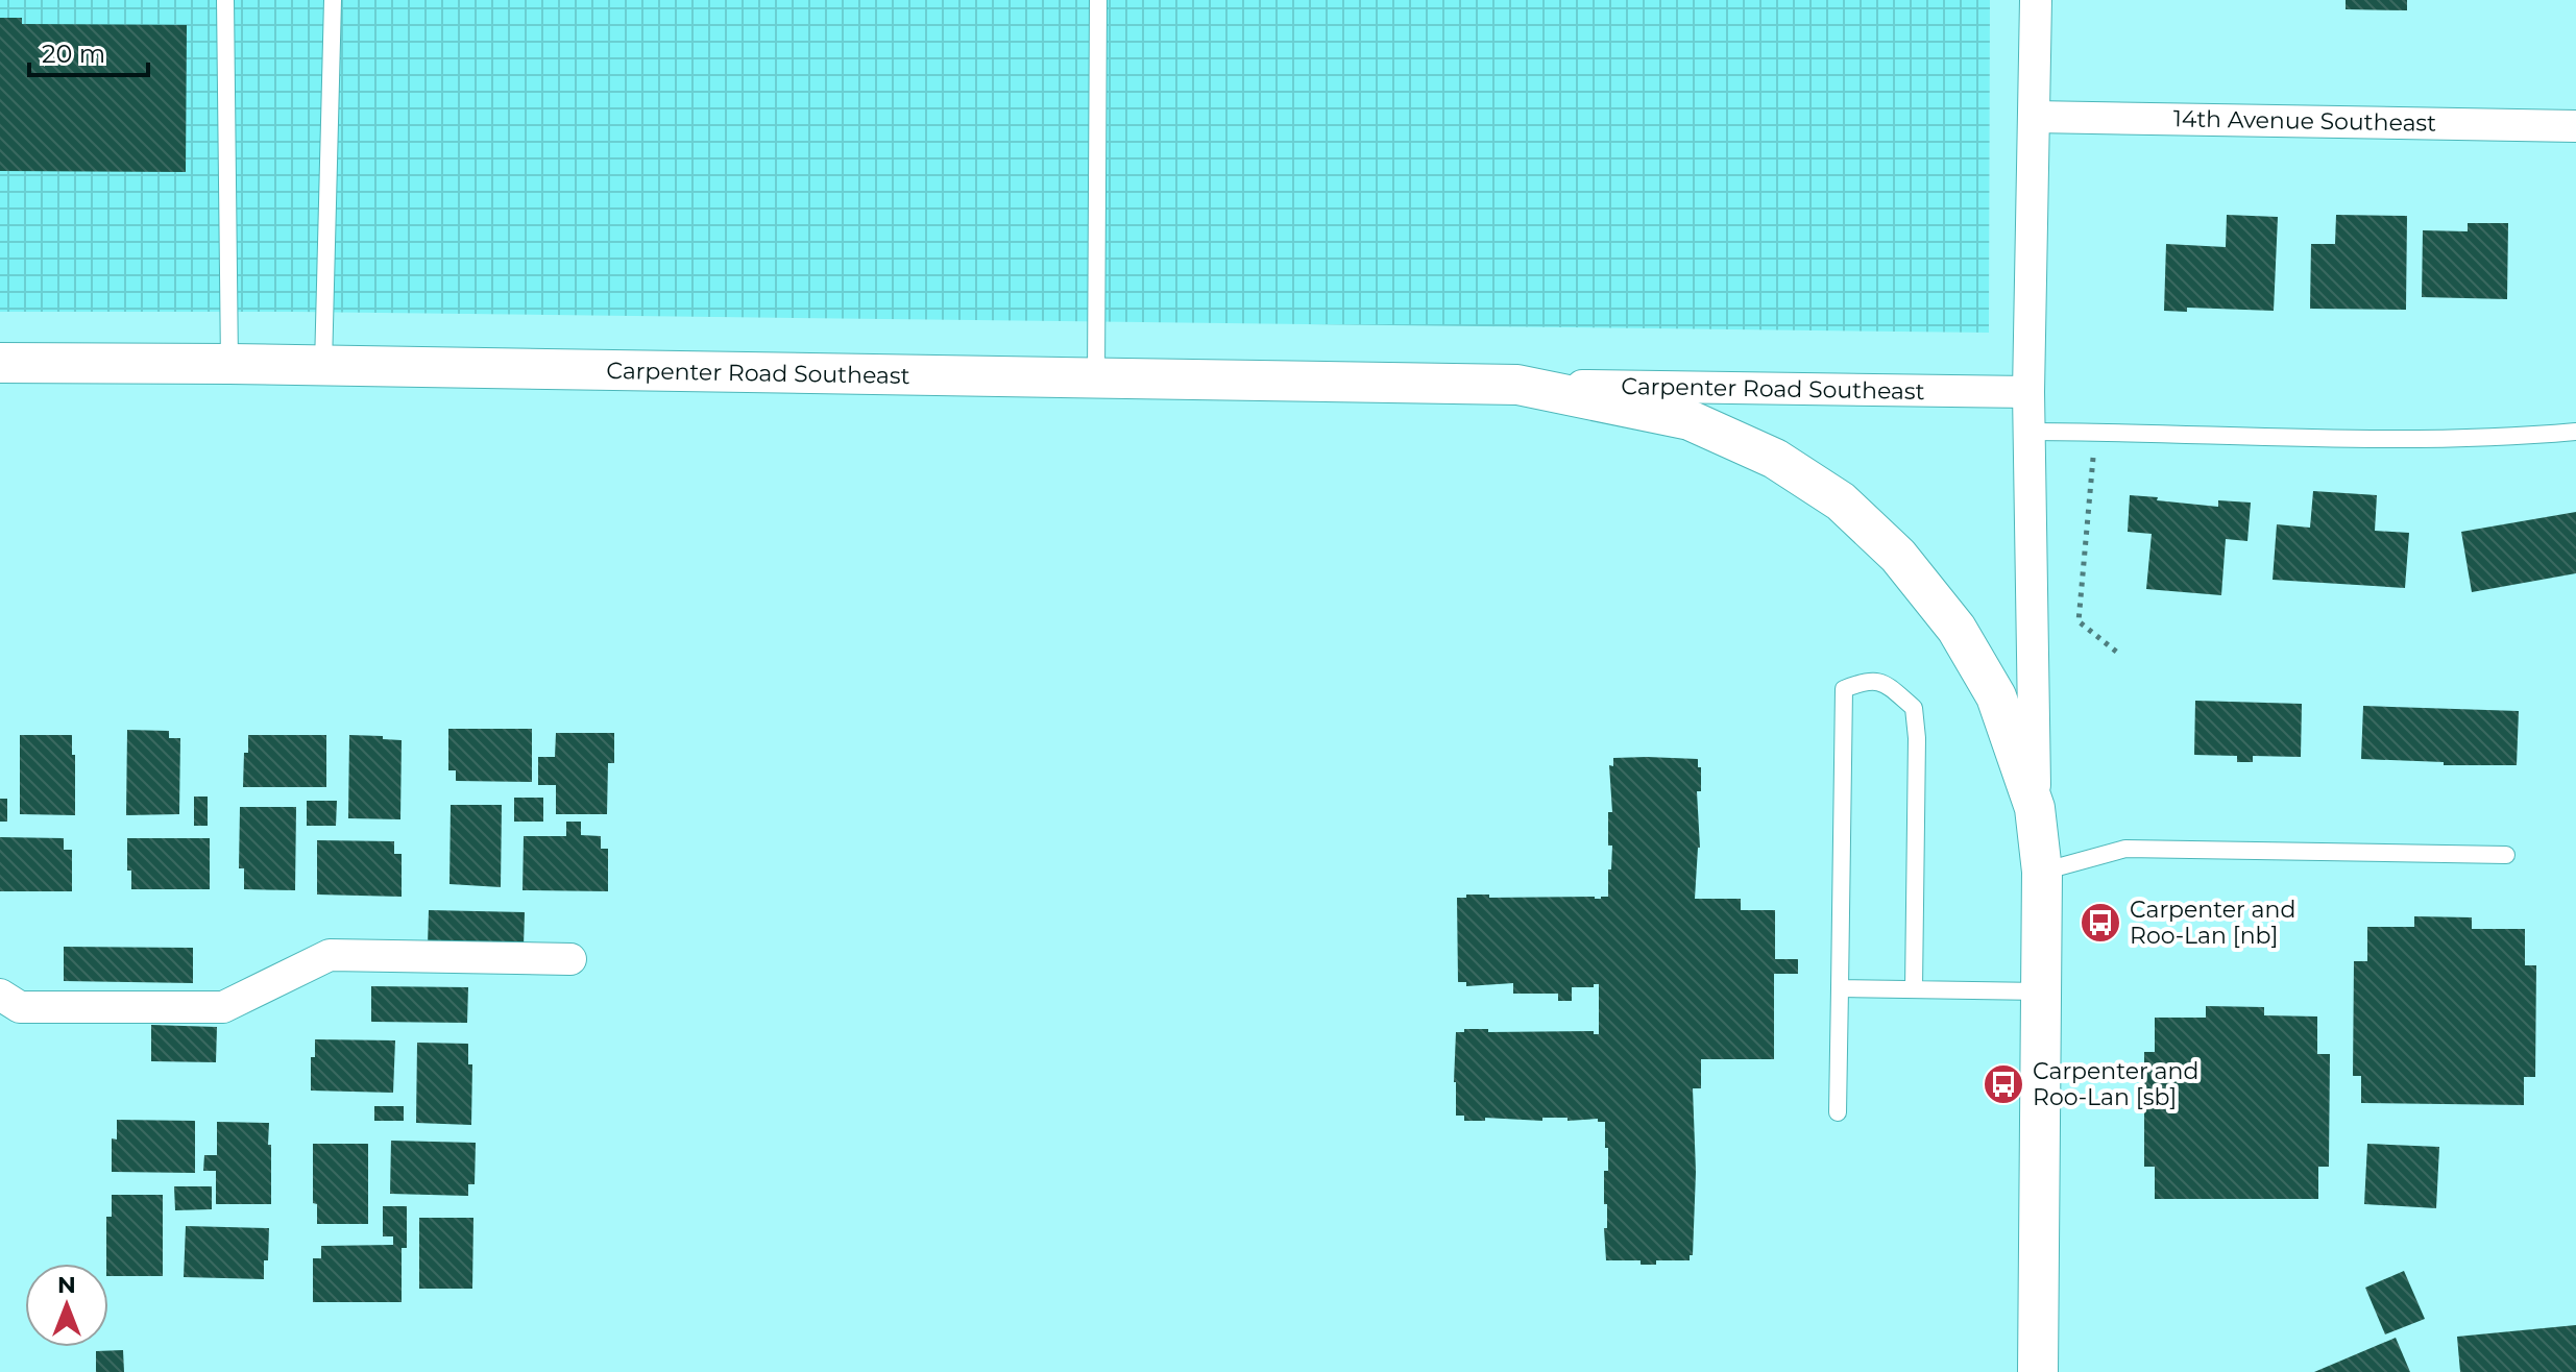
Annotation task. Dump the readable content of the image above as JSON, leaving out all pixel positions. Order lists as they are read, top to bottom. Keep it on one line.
{"streets":{"street":["14th Avenue Southeast","Carpenter Road Southeast"]},"crossings":[["14th Avenue Southeast","Carpenter Road Southeast"]],"places":{"bus stop":["Carpenter and Roo-Lan [nb]","Carpenter and Roo-Lan [sb]"]},"scale_bar":"20 m","north":"top"}
